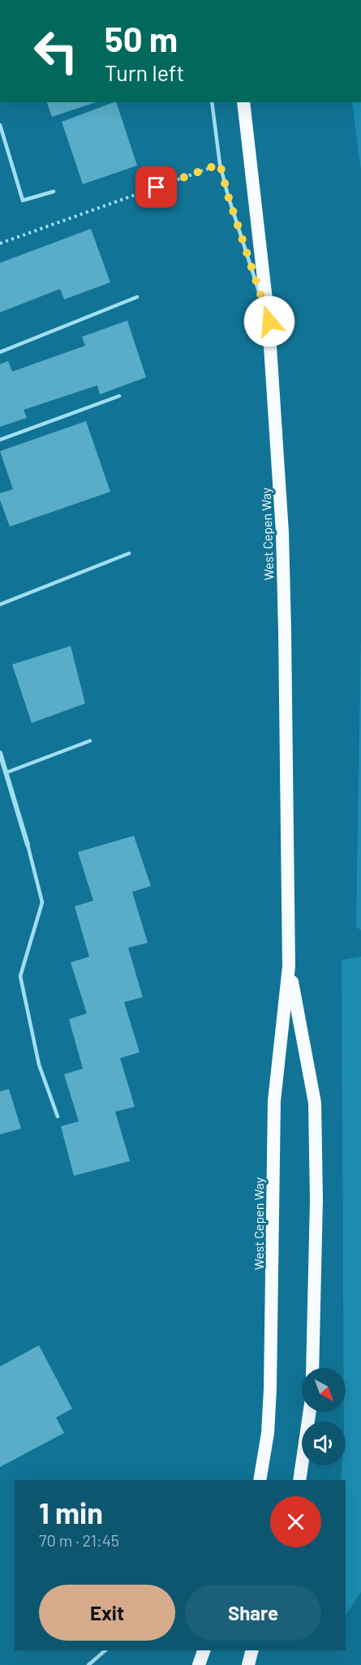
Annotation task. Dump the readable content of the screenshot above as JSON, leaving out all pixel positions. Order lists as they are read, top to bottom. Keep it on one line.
{"streets":{"highway":["West Cepen Way"]},"north":"bottom right","page":{"turn":["50 m","Turn left"],"heading":["1 min","70 m · 21:45"],"buttons":["Exit","Share"]}}
